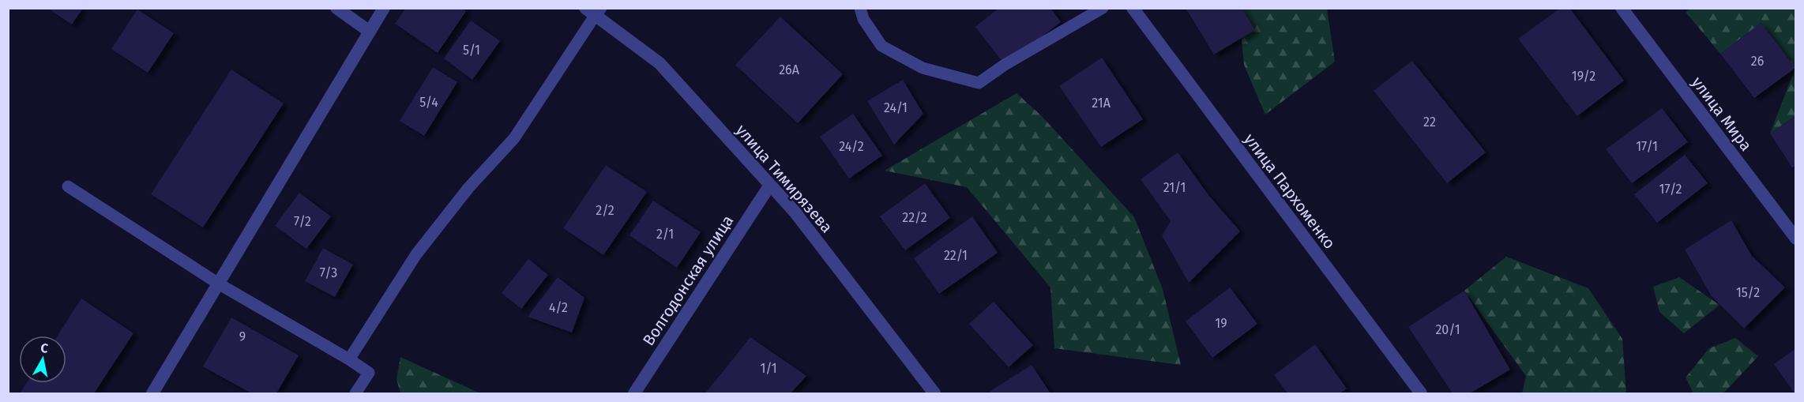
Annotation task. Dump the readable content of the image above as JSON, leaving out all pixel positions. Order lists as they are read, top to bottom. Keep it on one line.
{"streets":{"street":["улица Мира","улица Тимирязева","улица Пархоменко","Волгодонская улица"]},"crossings":[["улица Тимирязева","Волгодонская улица"]],"house_numbers":["5/1","26","26А","19/2","5/4","21А","24/1","22","24/2","17/1","21/1","17/2","2/2","22/2","7/2","2/1","22/1","7/3","15/2","4/2","19","20/1","9","1/1"],"north":"top"}
